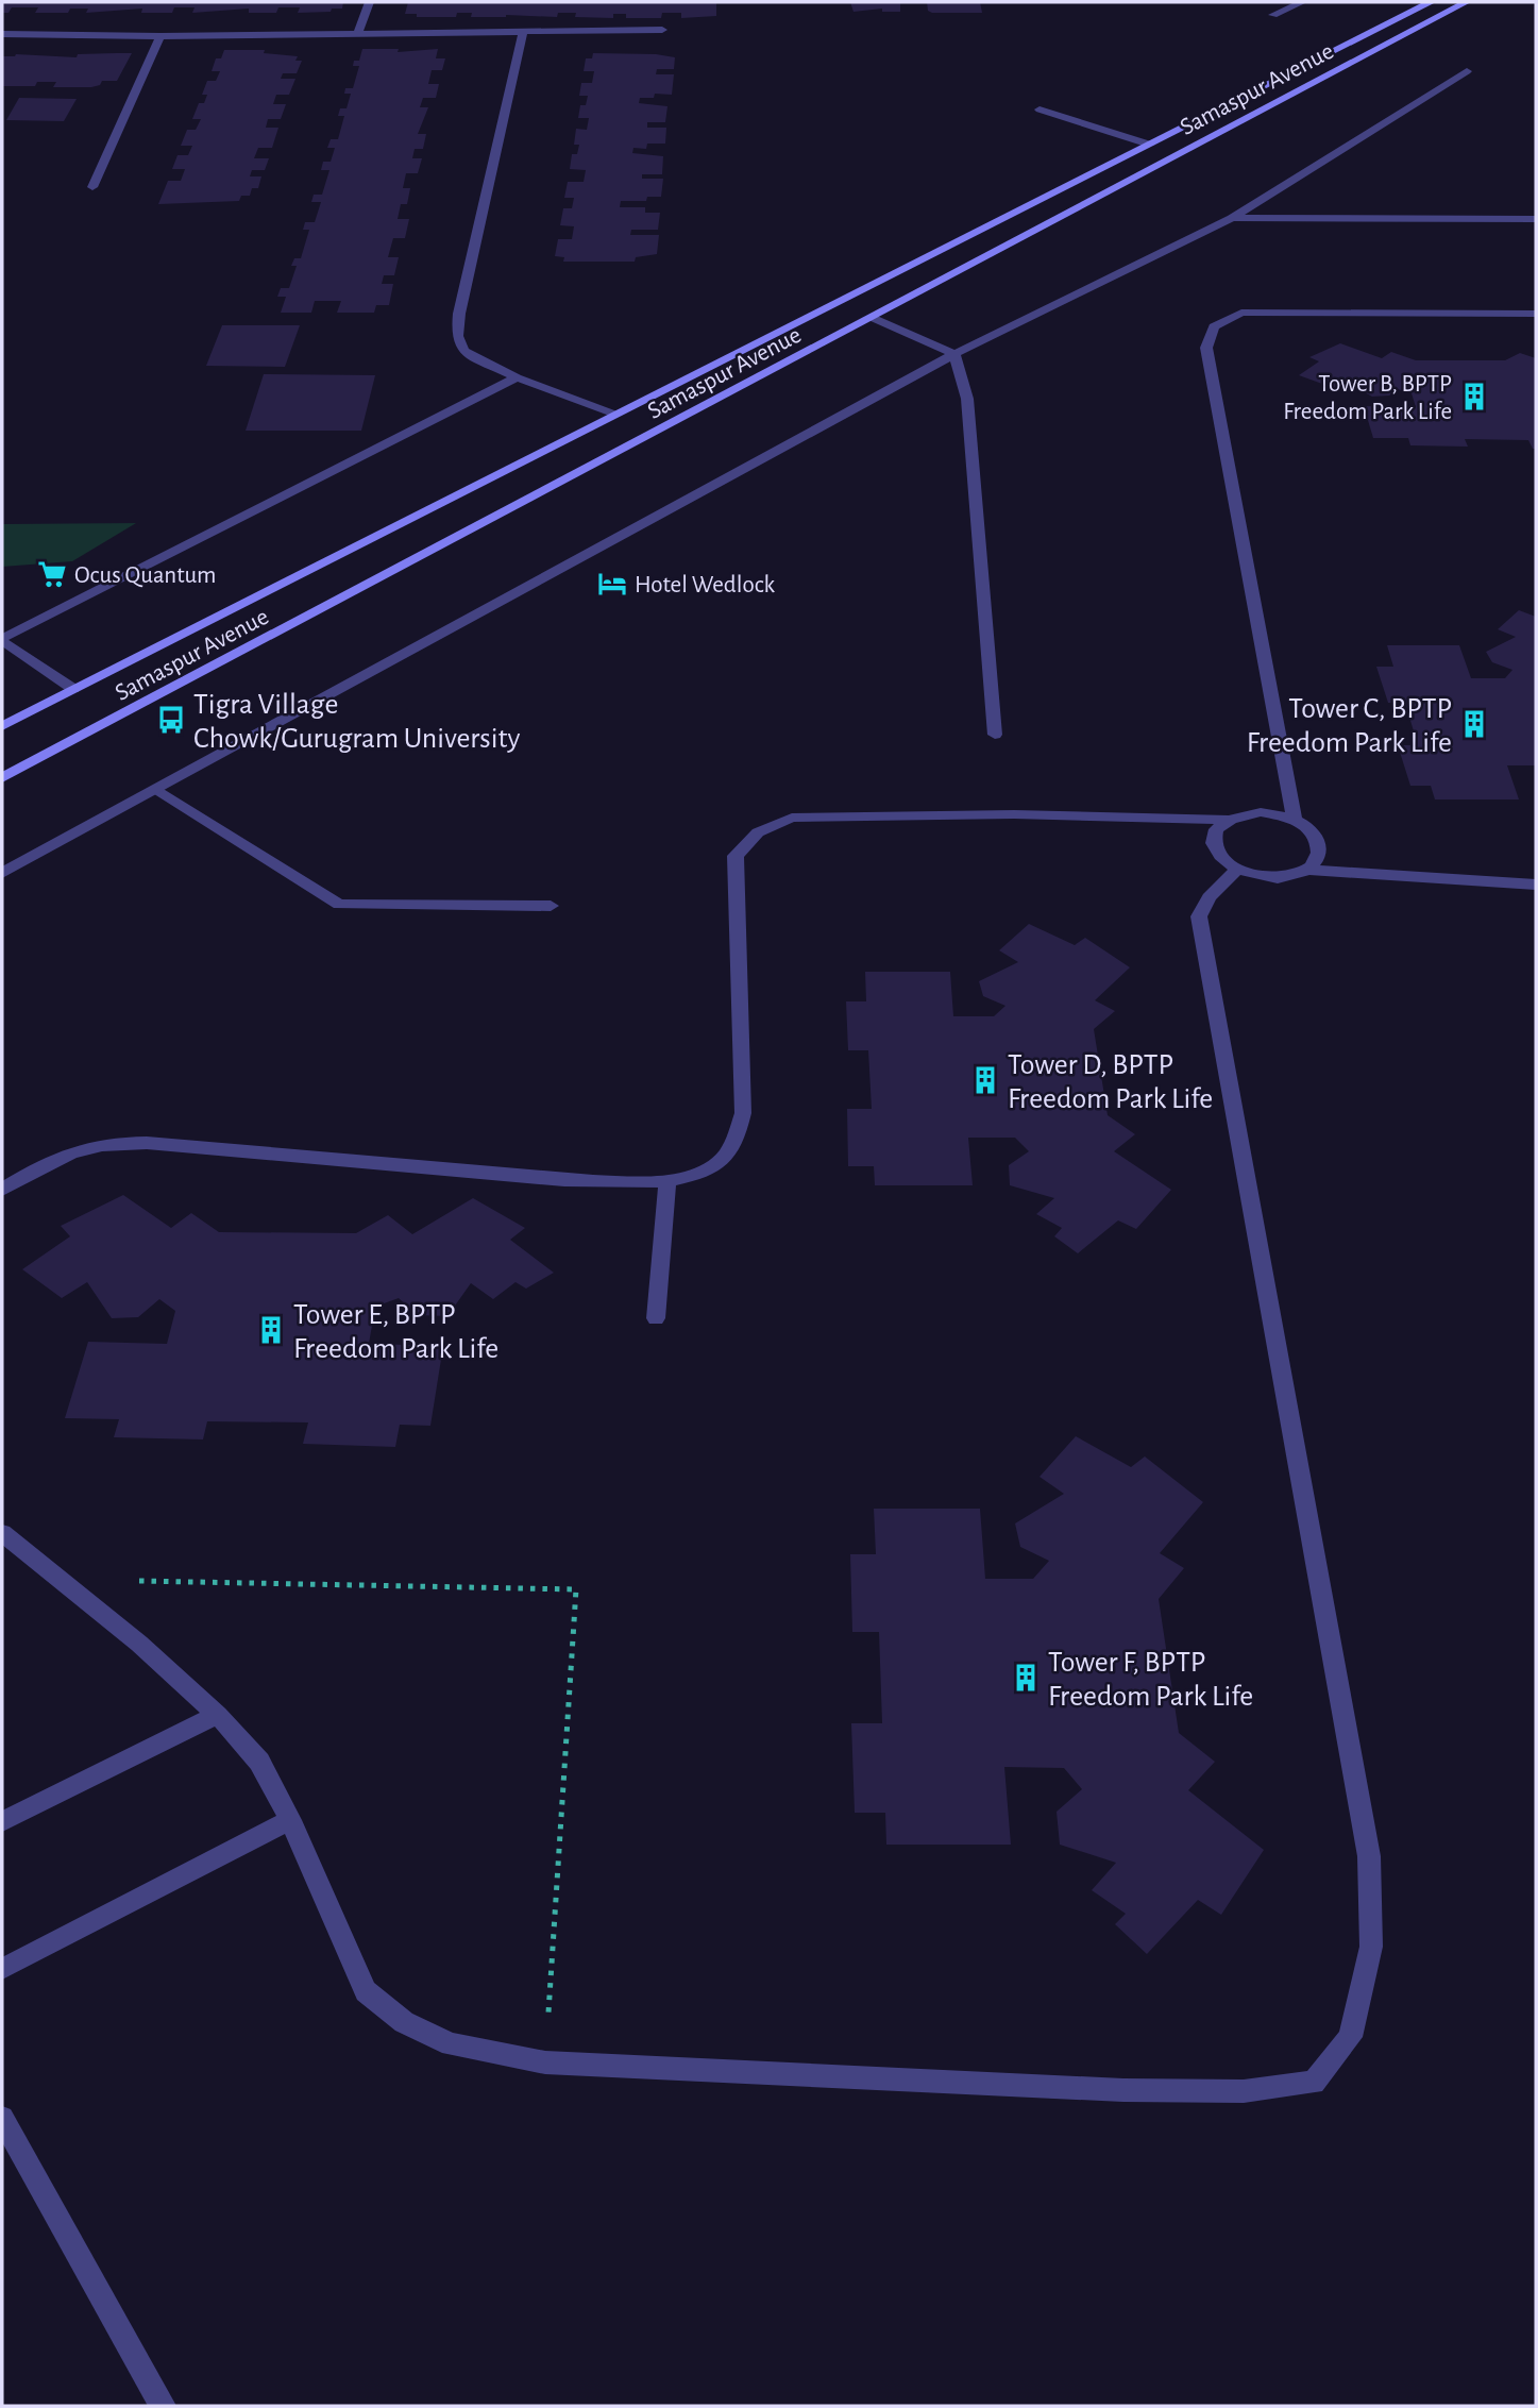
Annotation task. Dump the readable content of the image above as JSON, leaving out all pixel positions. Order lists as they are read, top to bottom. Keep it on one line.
{"streets":{"main road":["Samaspur Avenue"]},"places":{"building":["Tower B, BPTP Freedom Park Life","Tower C, BPTP Freedom Park Life","Tower D, BPTP Freedom Park Life","Tower E, BPTP Freedom Park Life","Tower F, BPTP Freedom Park Life"],"supermarket":["Ocus Quantum"],"hotel":["Hotel Wedlock"],"bus stop":["Tigra Village Chowk/Gurugram University"]}}
